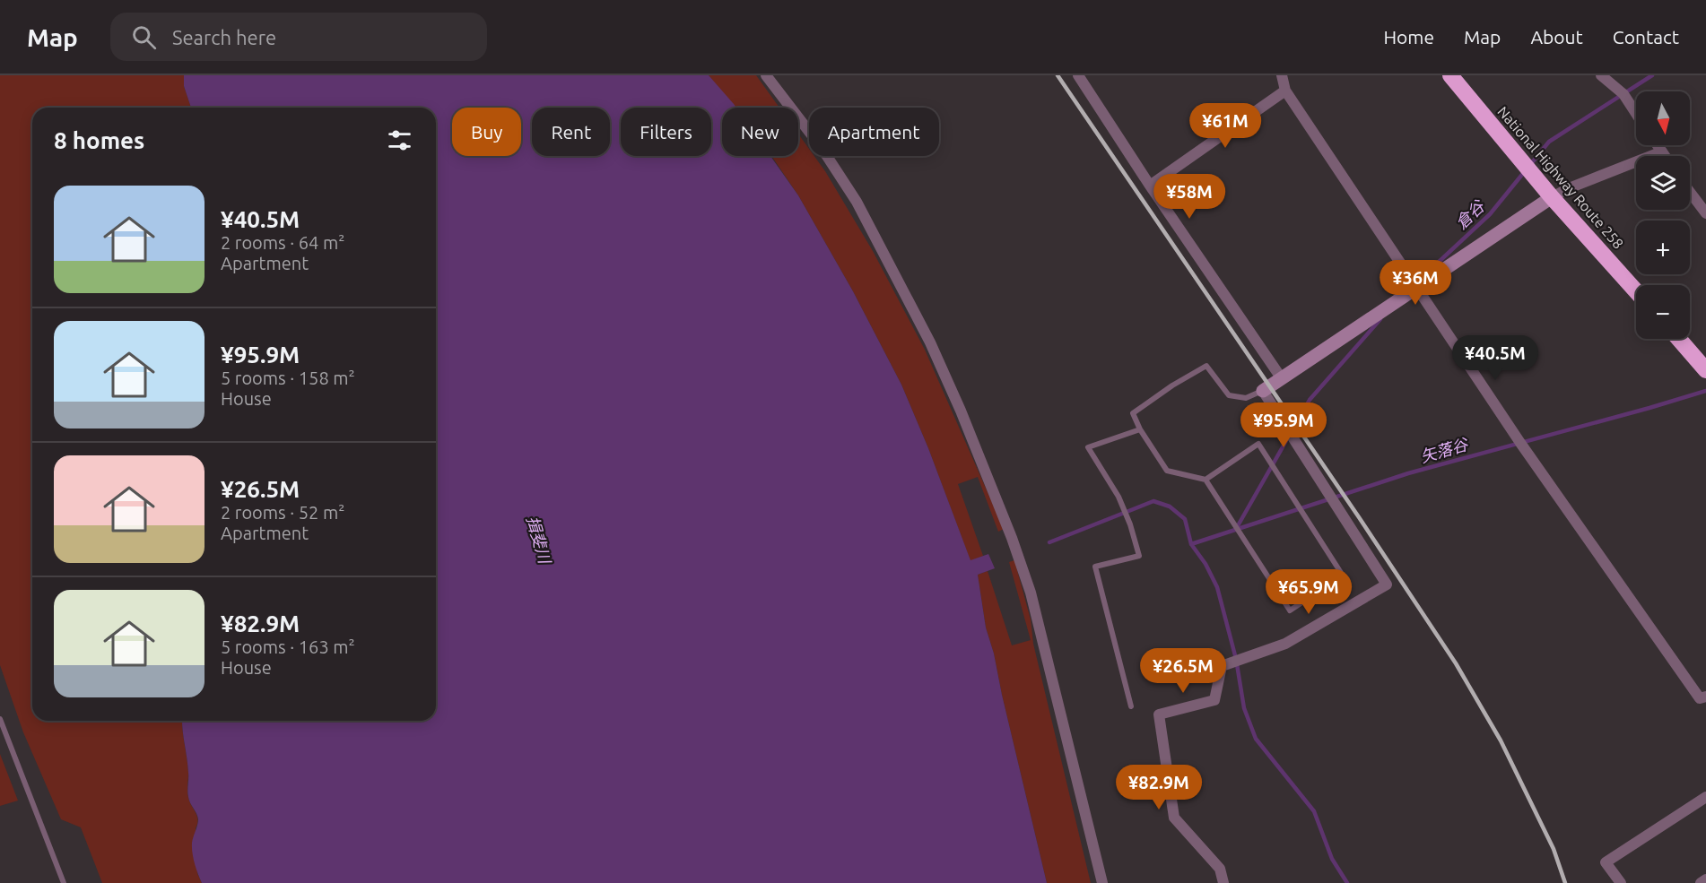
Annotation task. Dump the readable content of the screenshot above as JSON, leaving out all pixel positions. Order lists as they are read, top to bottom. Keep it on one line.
{"streets":{"highway":["National Highway Route 258"]},"water":["倉谷","矢落谷","揖斐川"],"north":"bottom","page":{"header":"Map","search":"Search here","nav":["Home","Map","About","Contact"],"map_buttons":["+","−"],"price":["¥61M","¥58M","¥36M","¥40.5M","¥95.9M","¥65.9M","¥26.5M","¥82.9M"],"chip":["Buy","Rent","Filters","New","Apartment"],"heading":"8 homes","list":[{"name":"¥40.5M","note":"2 rooms · 64 m² · Apartment"},{"name":"¥95.9M","note":"5 rooms · 158 m² · House"},{"name":"¥26.5M","note":"2 rooms · 52 m² · Apartment"},{"name":"¥82.9M","note":"5 rooms · 163 m² · House"}]}}
